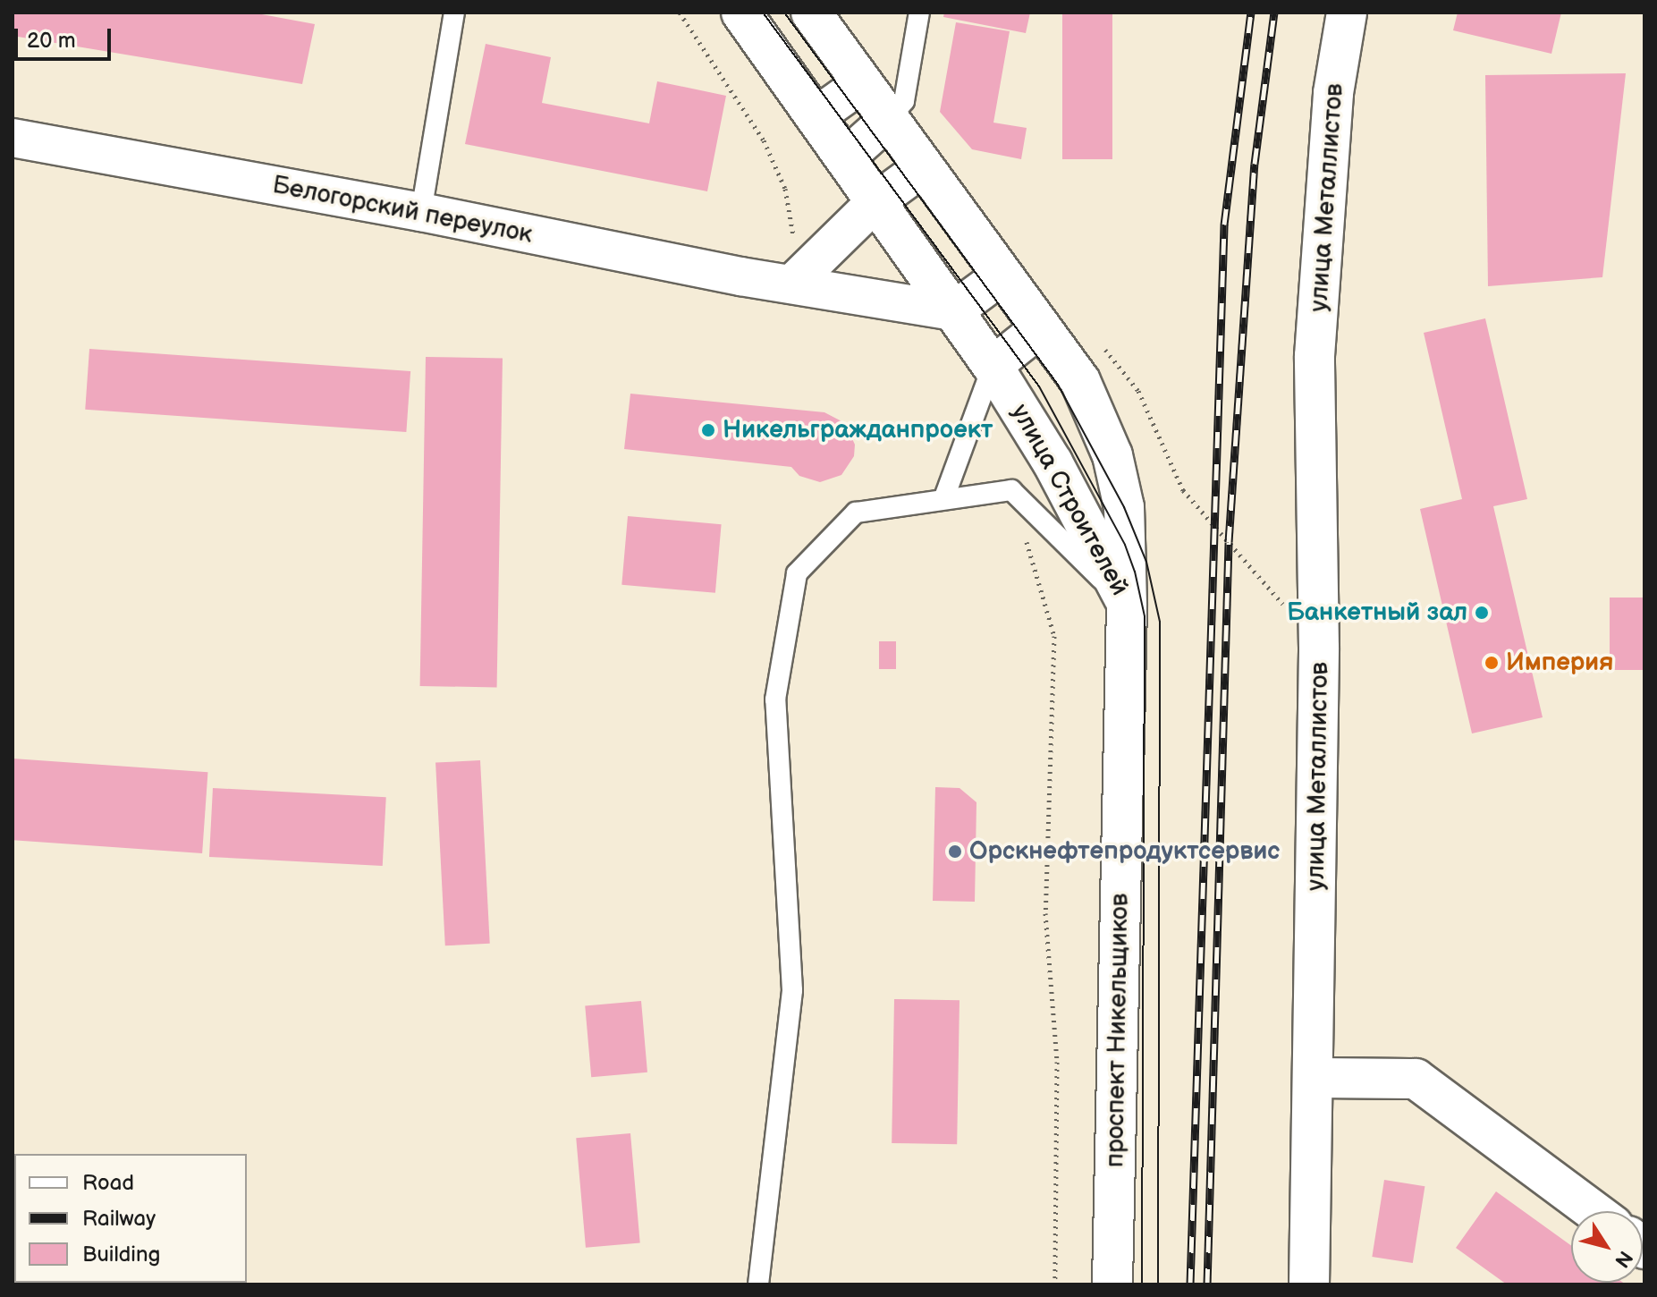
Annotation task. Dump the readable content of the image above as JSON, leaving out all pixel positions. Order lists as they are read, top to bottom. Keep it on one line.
{"streets":{"main road":["улица Металлистов","улица Строителей","проспект Никельщиков"],"street":["Белогорский переулок"]},"crossings":[["Белогорский переулок","улица Строителей"],["улица Строителей","проспект Никельщиков"]],"places":["Никельгражданпроект","Банкетный зал","Империя","Орскнефтепродуктсервис"],"legend":["Road","Railway","Building"],"scale_bar":"20 m","north":"bottom right"}
